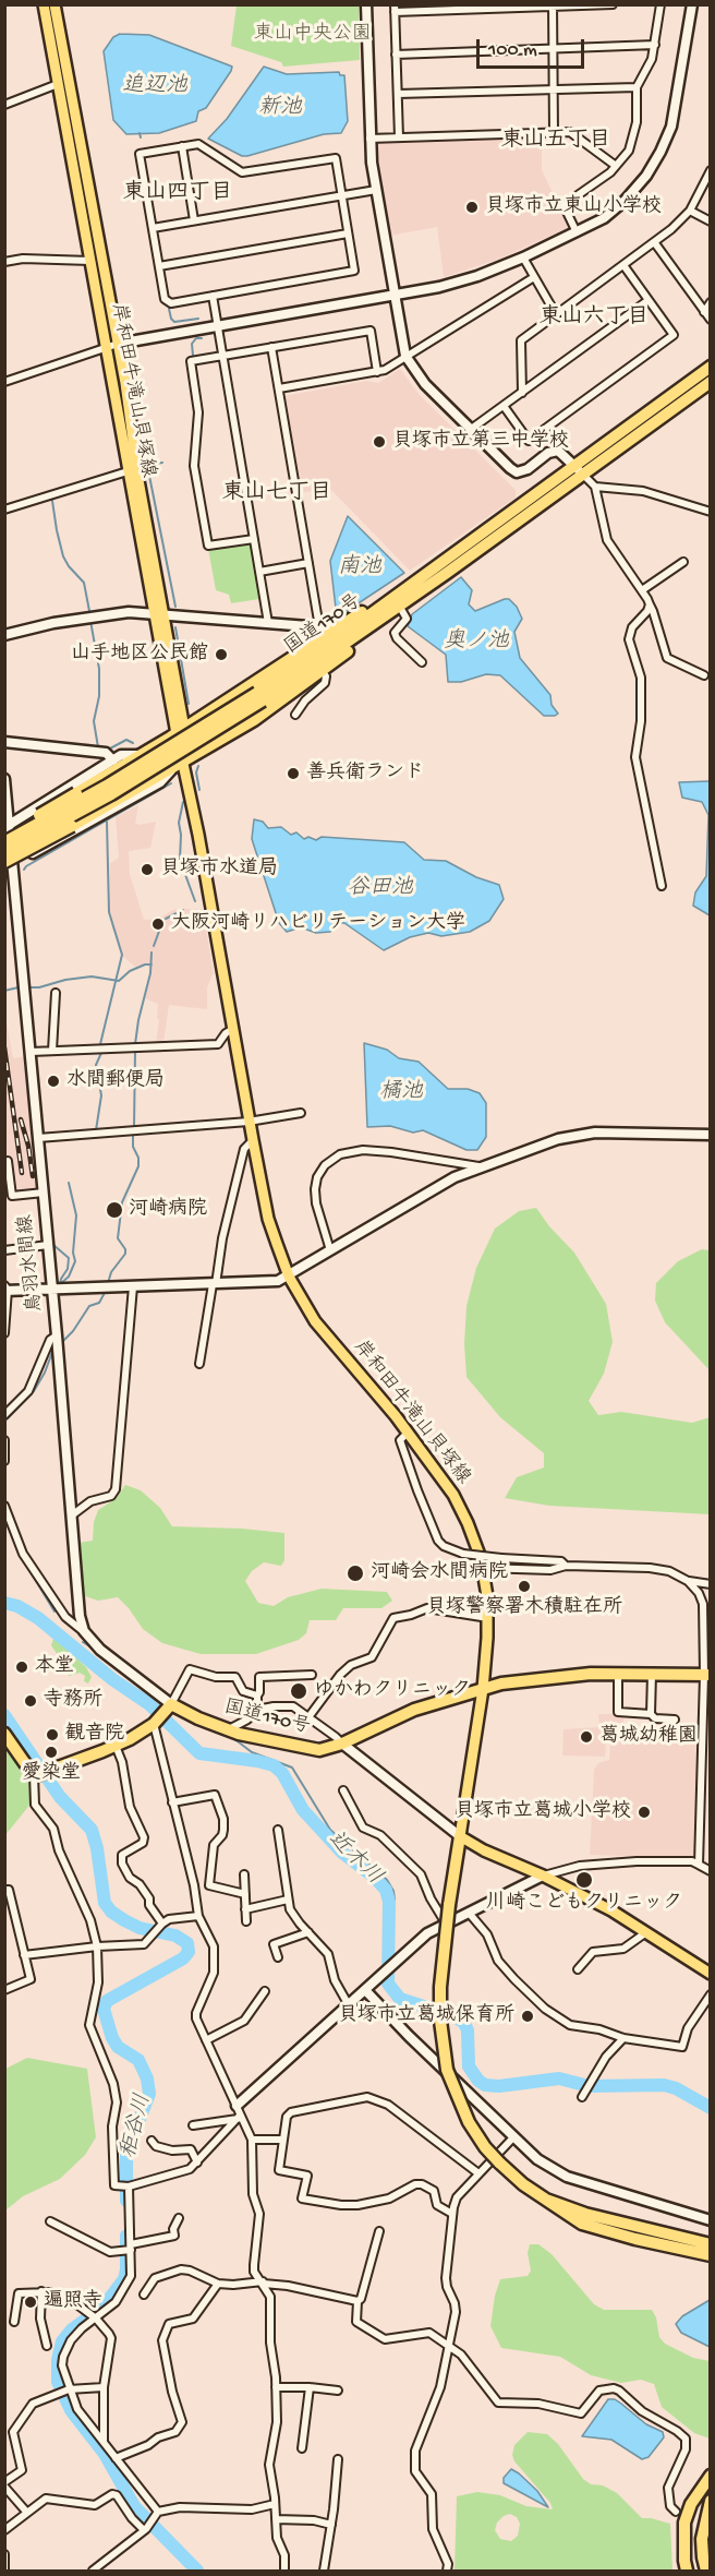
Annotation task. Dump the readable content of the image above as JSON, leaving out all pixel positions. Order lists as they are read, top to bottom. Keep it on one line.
{"streets":{"highway":["国道170号"],"main road":["岸和田牛滝山貝塚線"],"street":["鳥羽水間線"]},"crossings":[["岸和田牛滝山貝塚線","国道170号"]],"districts":["東山五丁目","東山四丁目","東山六丁目","東山七丁目"],"water":["追辺池","新池","南池","奥ノ池","谷田池","橘池","近木川","秬谷川"],"parks":["東山中央公園"],"places":["貝塚市立東山小学校","貝塚市立第三中学校","山手地区公民館","善兵衛ランド","貝塚市水道局","大阪河崎リハビリテーション大学","水間郵便局","河崎病院","河崎会水間病院","貝塚警察署木積駐在所","本堂","ゆかわクリニック","寺務所","観音院","葛城幼稚園","愛染堂","貝塚市立葛城小学校","川崎こどもクリニック","貝塚市立葛城保育所","遍照寺"],"scale_bar":"100 m"}
